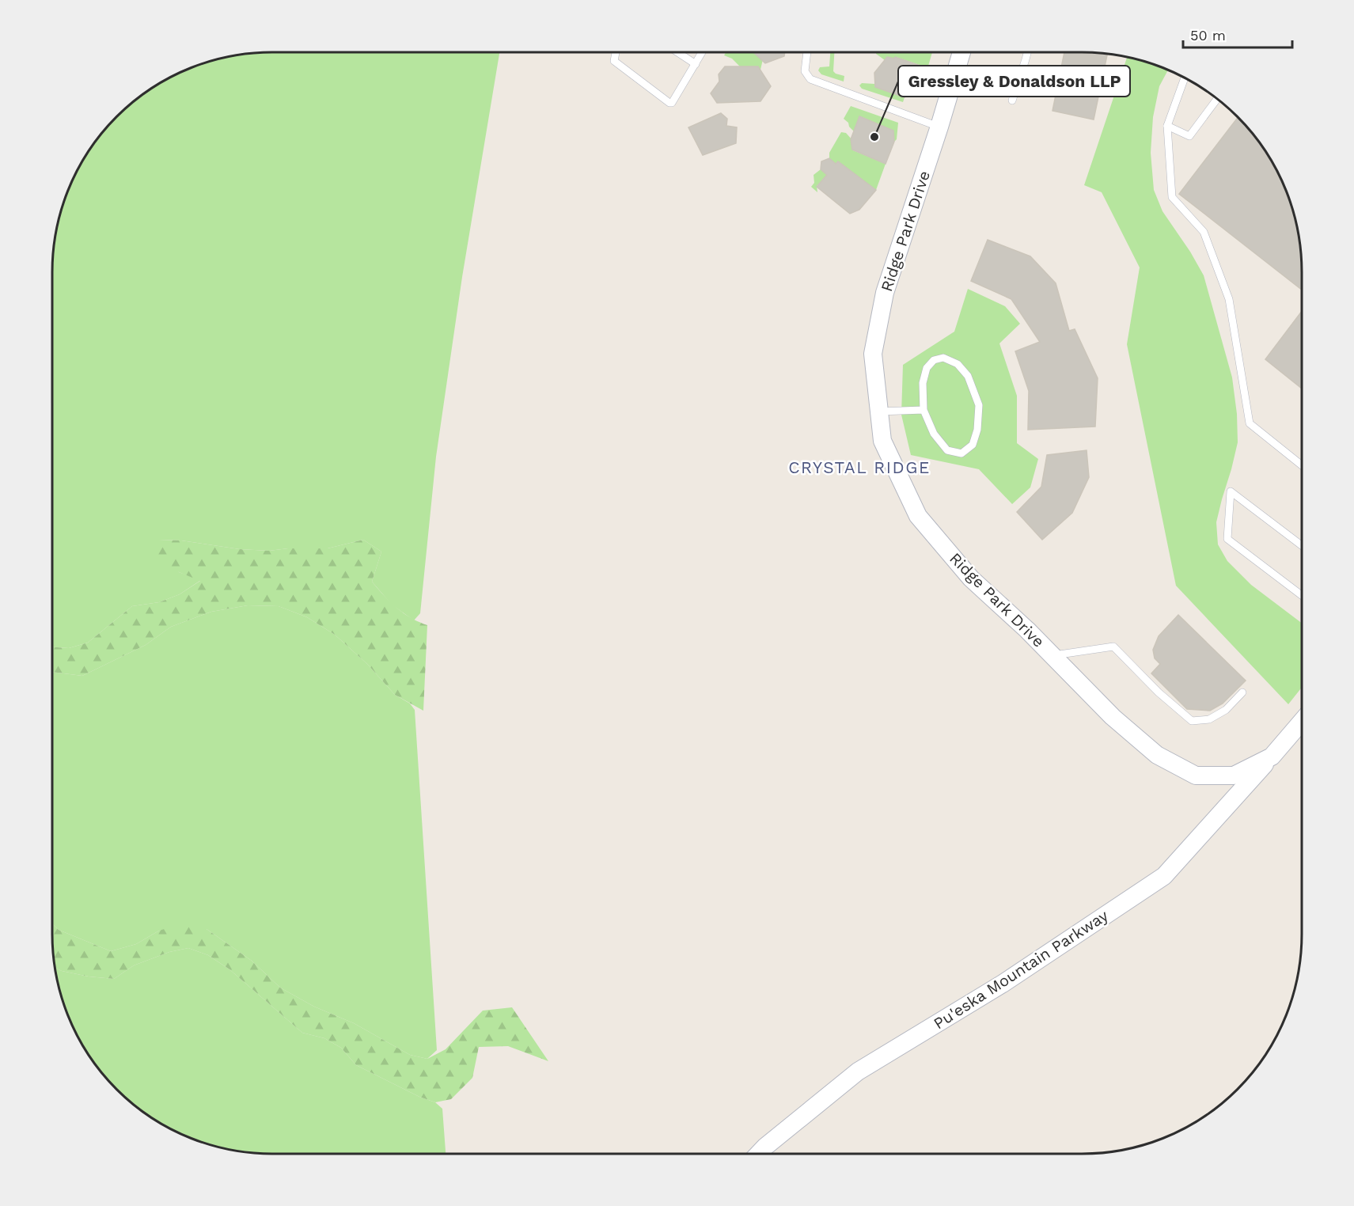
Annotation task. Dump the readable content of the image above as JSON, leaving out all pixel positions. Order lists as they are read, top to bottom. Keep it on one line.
{"streets":{"street":["Ridge Park Drive","Pu'eska Mountain Parkway"]},"crossings":[["Ridge Park Drive","Pu'eska Mountain Parkway"]],"districts":["CRYSTAL RIDGE"],"places":["Gressley & Donaldson LLP"],"scale_bar":"50 m"}
